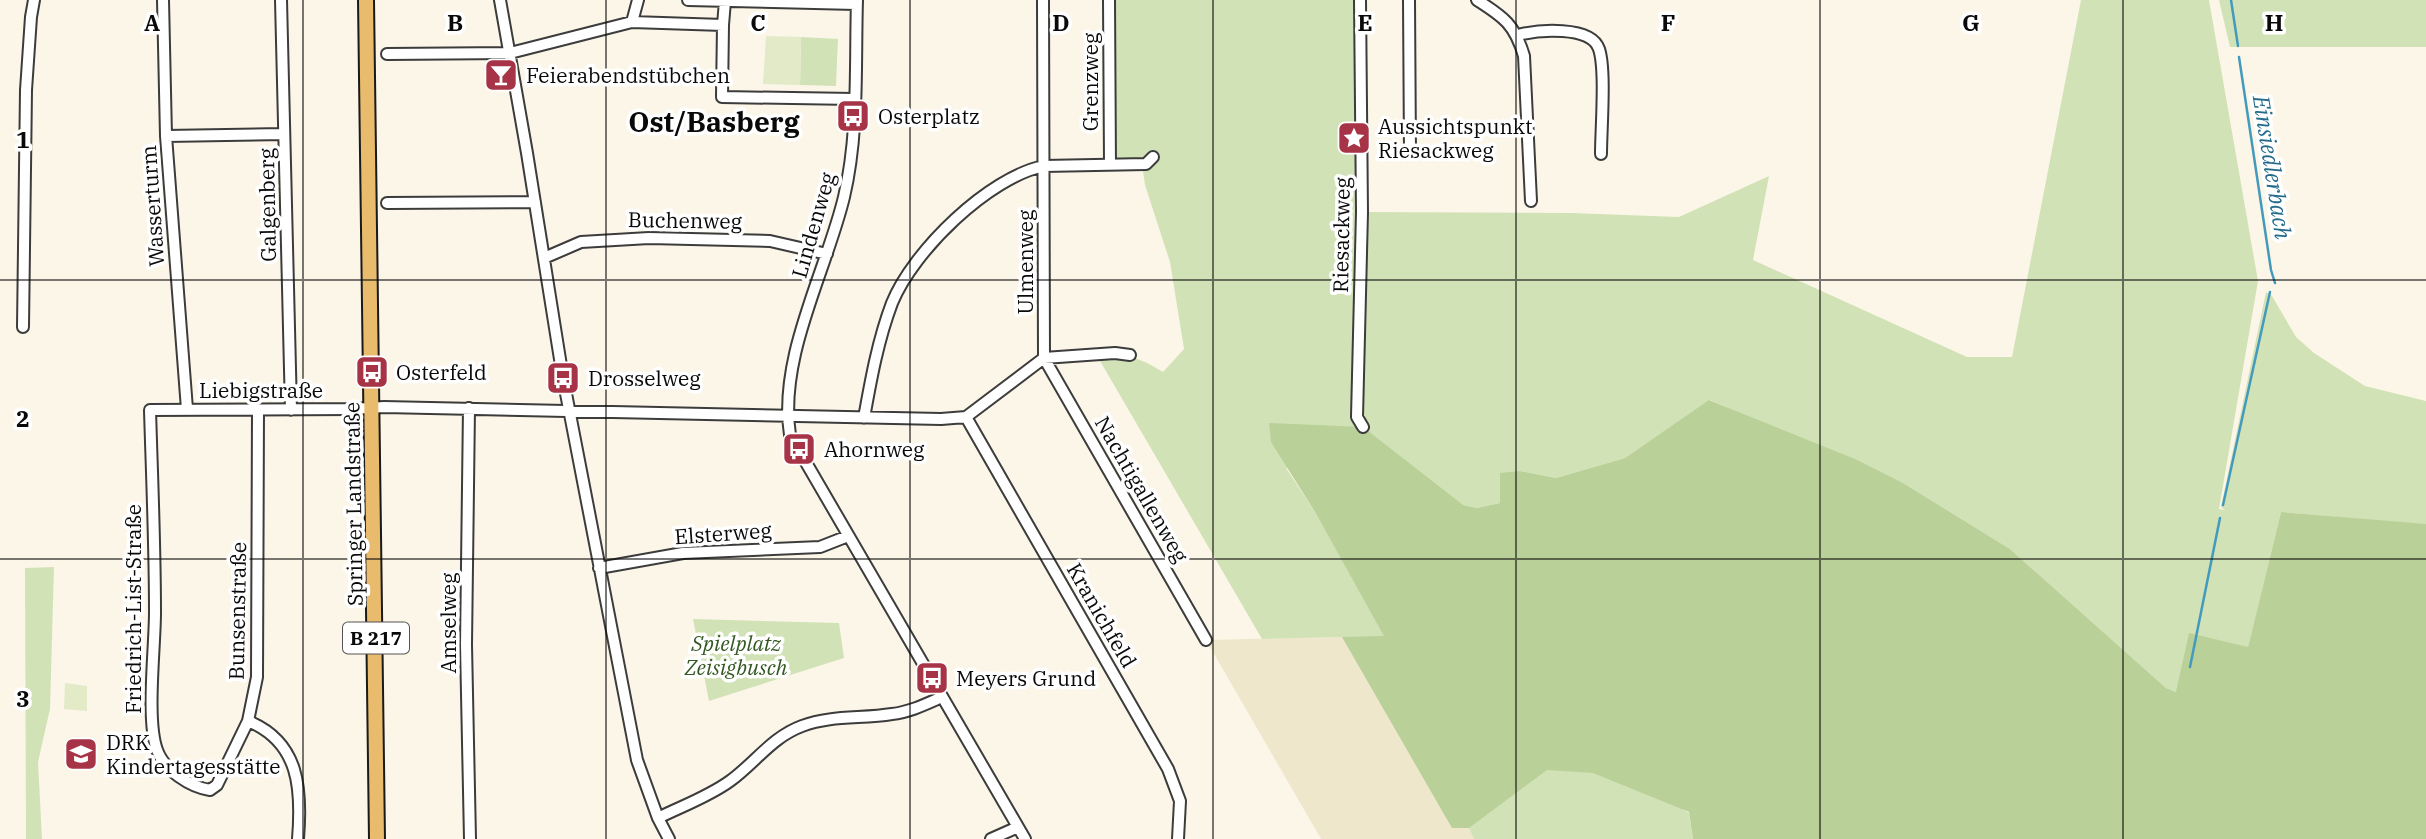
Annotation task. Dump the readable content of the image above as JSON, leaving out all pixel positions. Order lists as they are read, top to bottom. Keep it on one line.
{"streets":{"main road":["Springer Landstraße","B 217"],"street":["Grenzweg","Galgenberg","Wasserturm","Buchenweg","Lindenweg","Riesackweg","Ulmenweg","Liebigstraße","Nachtigallenweg","Elsterweg","Friedrich-List-Straße","Bunsenstraße","Kranichfeld","Amselweg"]},"crossings":[["Galgenberg","Liebigstraße"],["Wasserturm","Liebigstraße"],["Buchenweg","Lindenweg"],["Ulmenweg","Nachtigallenweg"],["Liebigstraße","Springer Landstraße"],["Liebigstraße","Friedrich-List-Straße"],["Liebigstraße","Bunsenstraße"],["Friedrich-List-Straße","Bunsenstraße"]],"districts":["Ost/Basberg"],"water":["Einsiedlerbach"],"parks":["Spielplatz Zeisigbusch"],"places":{"bar":["Feierabendstübchen"],"bus stop":["Osterplatz","Osterfeld","Drosselweg","Ahornweg","Meyers Grund"],"place":["Aussichtspunkt Riesackweg"],"school or university":["DRK Kindertagesstätte"]},"grid":{"columns":["A","B","C","D","E","F","G","H"],"rows":["1","2","3"]}}
